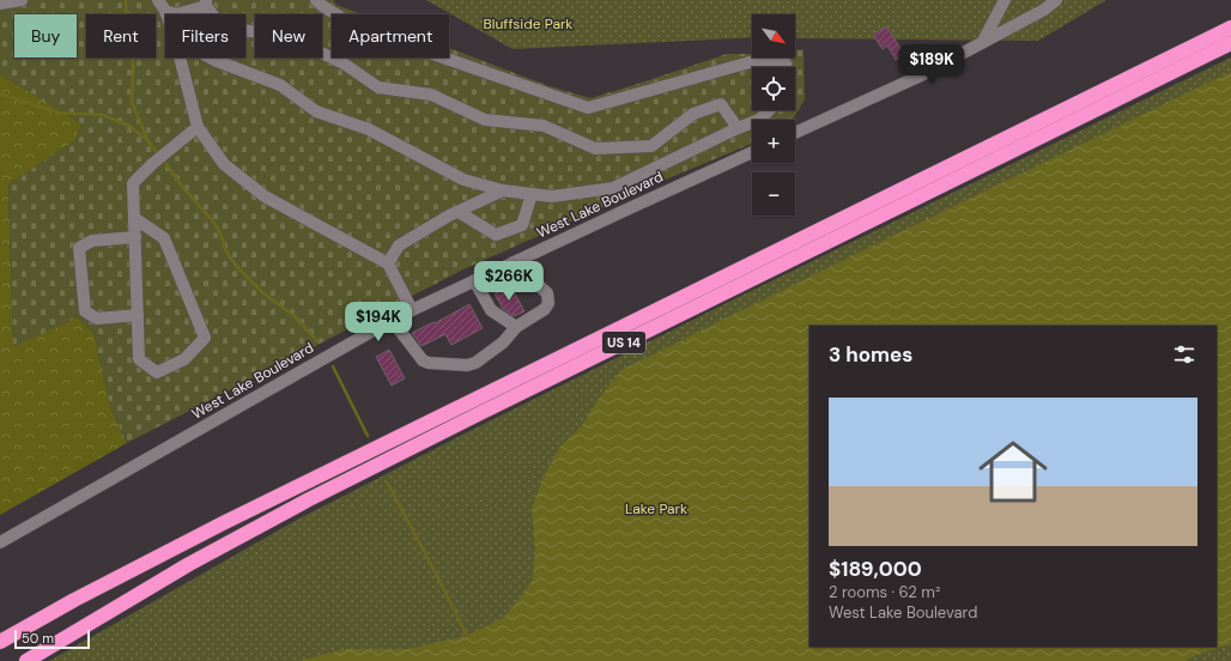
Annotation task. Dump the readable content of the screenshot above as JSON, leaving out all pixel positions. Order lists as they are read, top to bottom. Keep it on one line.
{"streets":{"highway":["US 14"],"street":["West Lake Boulevard"]},"parks":["Bluffside Park","Lake Park"],"scale_bar":"50 m","north":"bottom right","page":{"map_buttons":["+","−"],"chip":["Buy","Rent","Filters","New","Apartment"],"price":["$189K","$266K","$194K"],"heading":"3 homes","list":[{"name":"$189,000","note":"2 rooms · 62 m² · West Lake Boulevard"}],"scale":"50 m"}}
